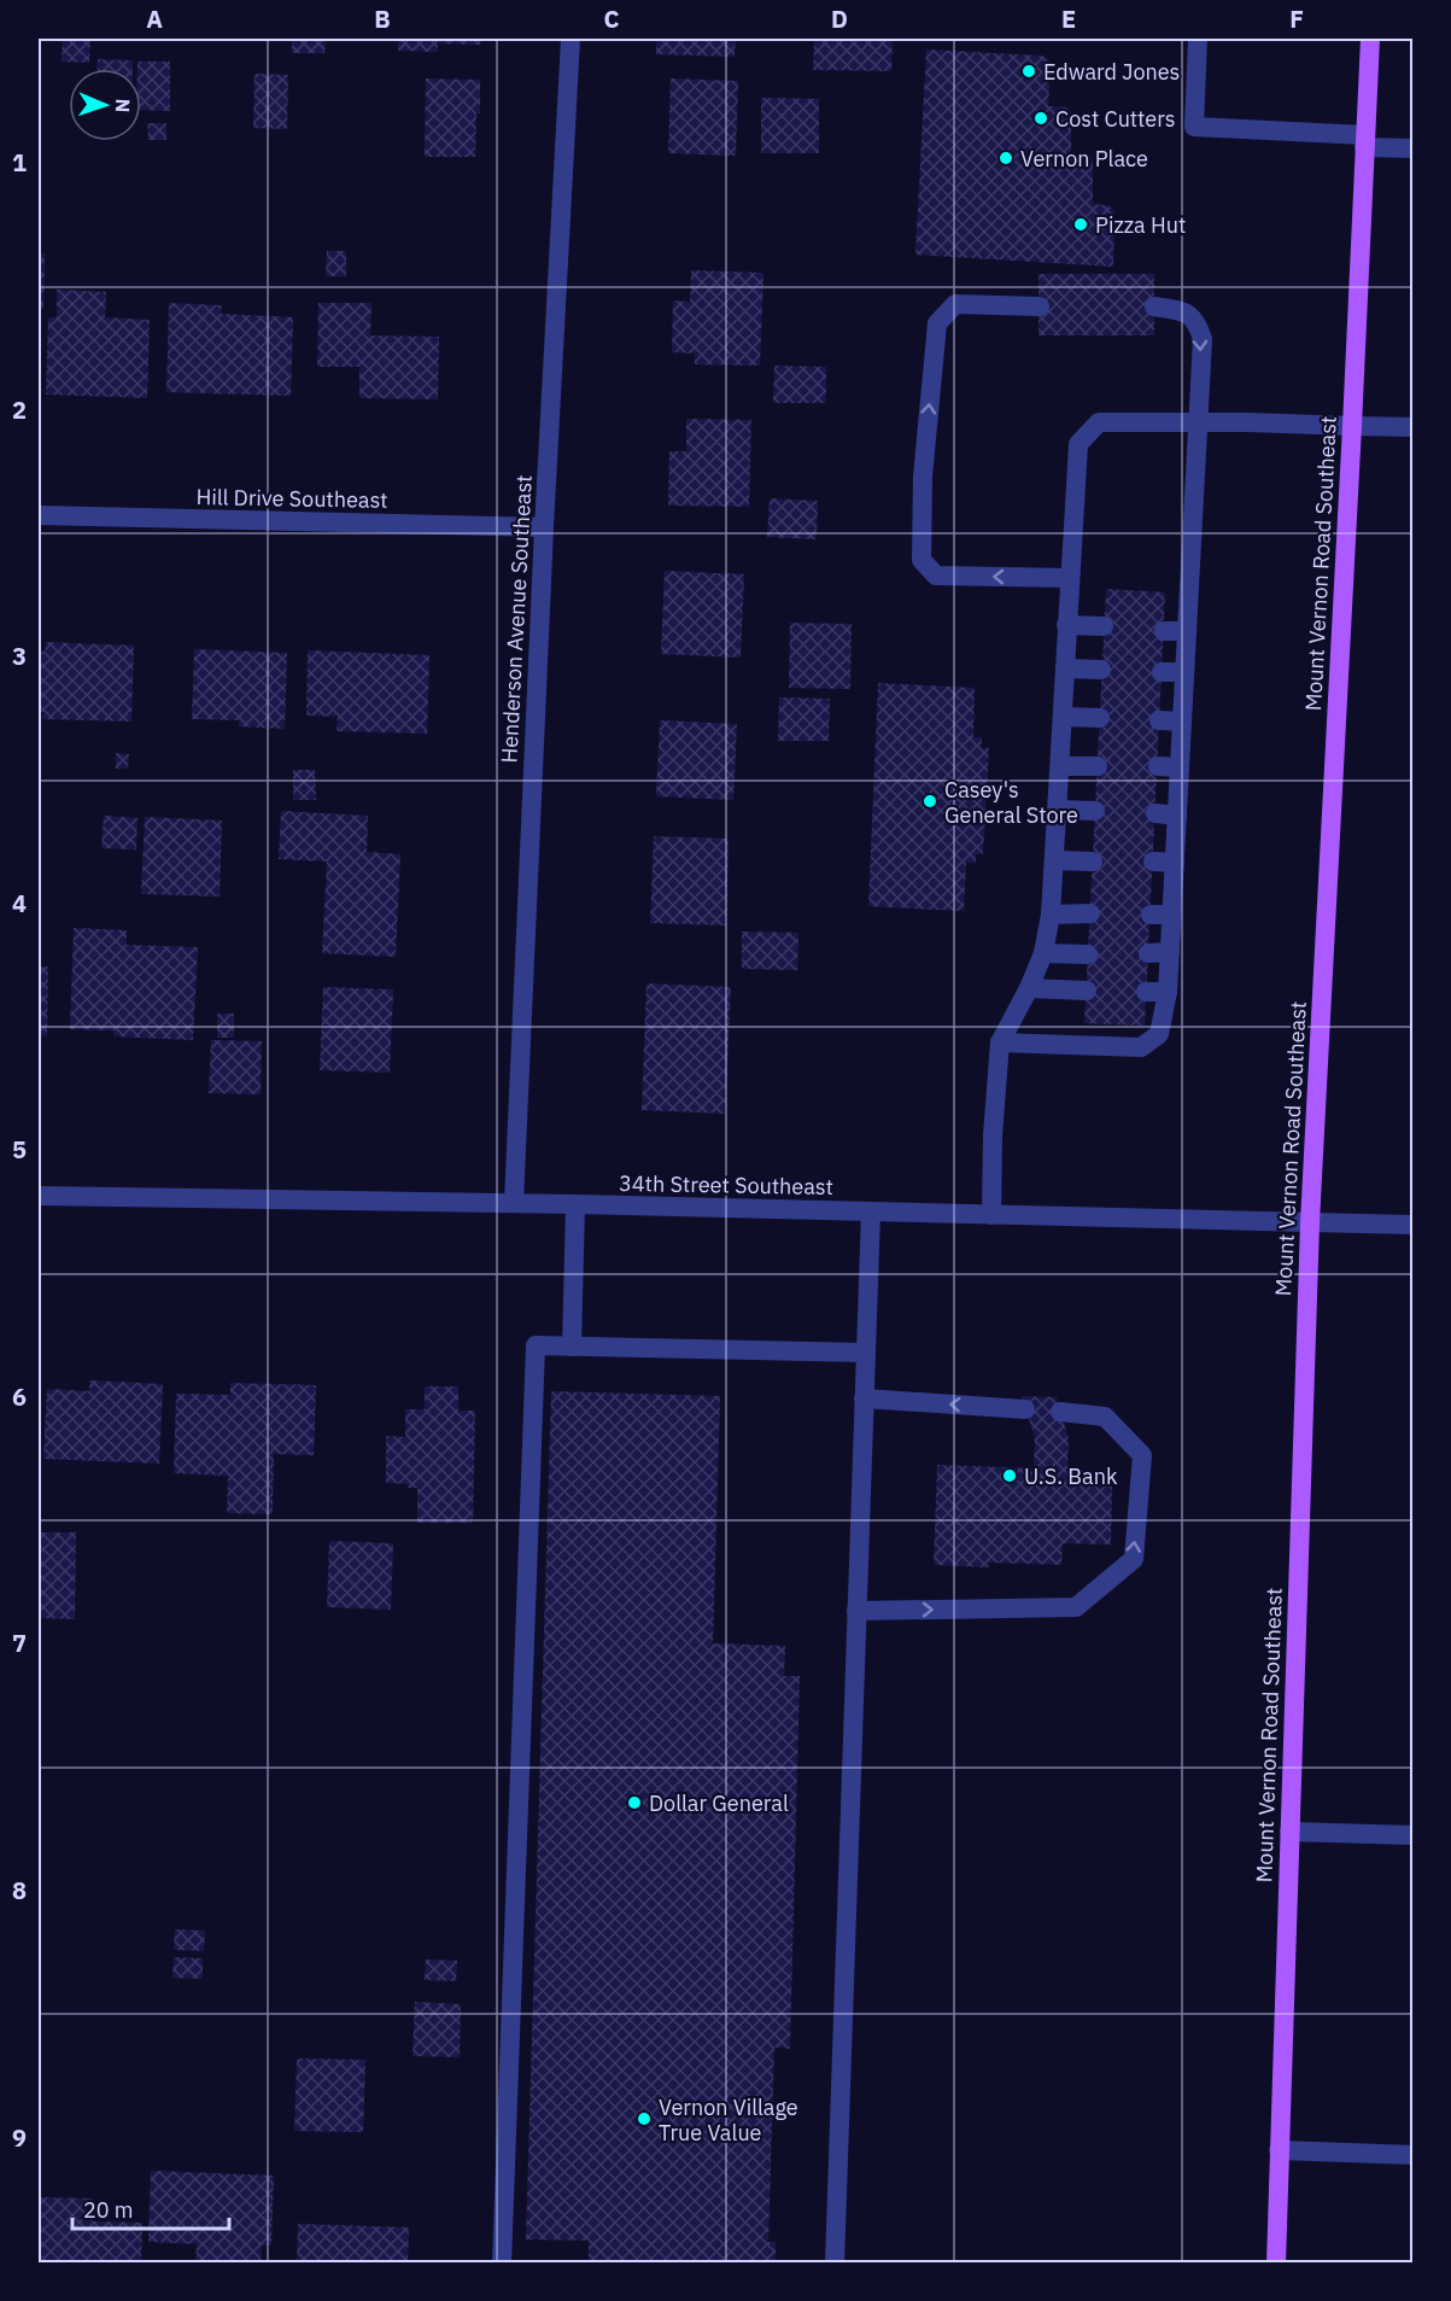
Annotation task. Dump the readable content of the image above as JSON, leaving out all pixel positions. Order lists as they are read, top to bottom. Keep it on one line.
{"streets":{"main road":["Mount Vernon Road Southeast"],"street":["Hill Drive Southeast","Henderson Avenue Southeast","34th Street Southeast"]},"crossings":[["Hill Drive Southeast","Henderson Avenue Southeast"],["Mount Vernon Road Southeast","34th Street Southeast"],["Henderson Avenue Southeast","34th Street Southeast"]],"places":["Edward Jones","Cost Cutters","Vernon Place","Pizza Hut","Casey's General Store","U.S. Bank","Dollar General","Vernon Village True Value"],"scale_bar":"20 m","north":"right","grid":{"columns":["A","B","C","D","E","F"],"rows":["1","2","3","4","5","6","7","8","9"]}}
